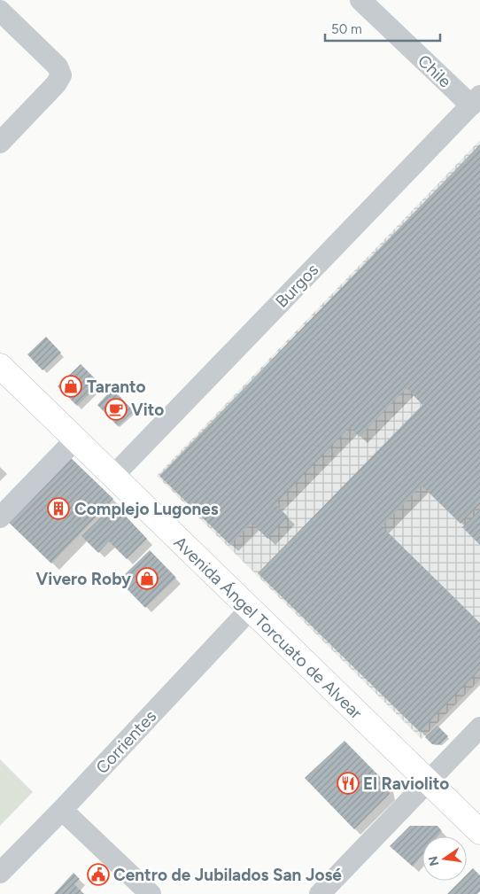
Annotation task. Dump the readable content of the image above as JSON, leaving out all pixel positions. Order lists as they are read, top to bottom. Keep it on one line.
{"streets":{"main road":["Avenida Ángel Torcuato de Alvear"],"street":["Chile","Burgos","Corrientes"]},"crossings":[["Chile","Burgos"],["Burgos","Avenida Ángel Torcuato de Alvear"],["Avenida Ángel Torcuato de Alvear","Corrientes"]],"places":{"shop":["Taranto","Vivero Roby"],"cafe":["Vito"],"building":["Complejo Lugones"],"restaurant":["El Raviolito"],"public building":["Centro de Jubilados San José"]},"scale_bar":"50 m","north":"left"}
